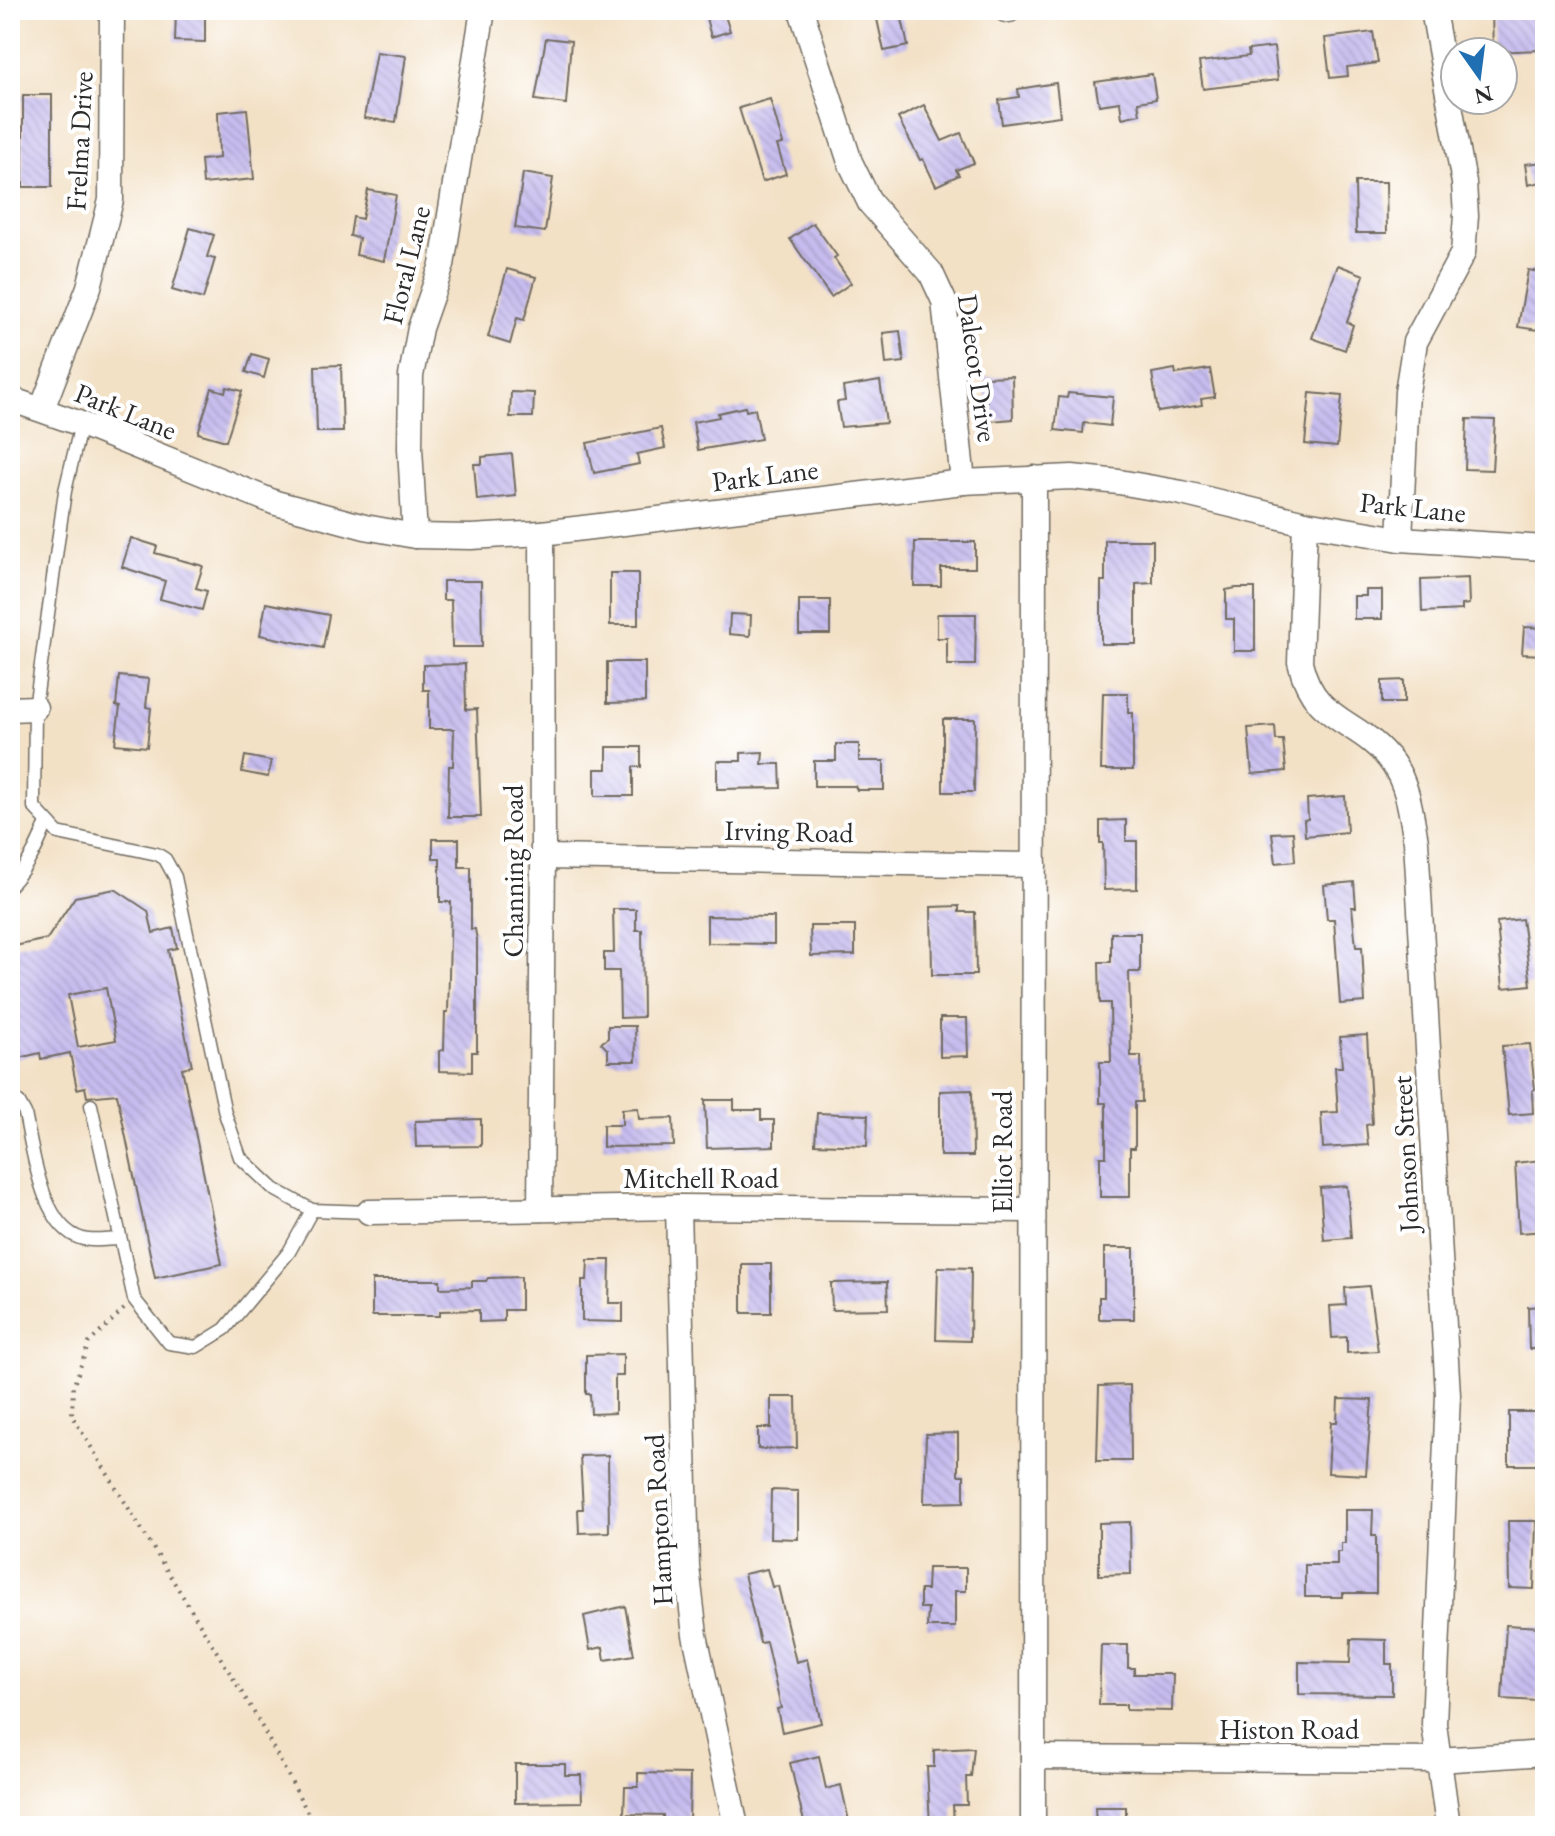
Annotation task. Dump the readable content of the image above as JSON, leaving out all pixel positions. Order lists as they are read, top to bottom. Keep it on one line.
{"streets":{"street":["Frelma Drive","Floral Lane","Dalecot Drive","Park Lane","Irving Road","Channing Road","Elliot Road","Johnson Street","Mitchell Road","Hampton Road","Histon Road"]},"crossings":[["Frelma Drive","Park Lane"],["Floral Lane","Park Lane"],["Dalecot Drive","Park Lane"],["Park Lane","Channing Road"],["Park Lane","Elliot Road"],["Park Lane","Johnson Street"],["Irving Road","Channing Road"],["Irving Road","Elliot Road"],["Channing Road","Mitchell Road"],["Elliot Road","Mitchell Road"],["Elliot Road","Histon Road"],["Johnson Street","Histon Road"],["Mitchell Road","Hampton Road"]],"north":"bottom"}
